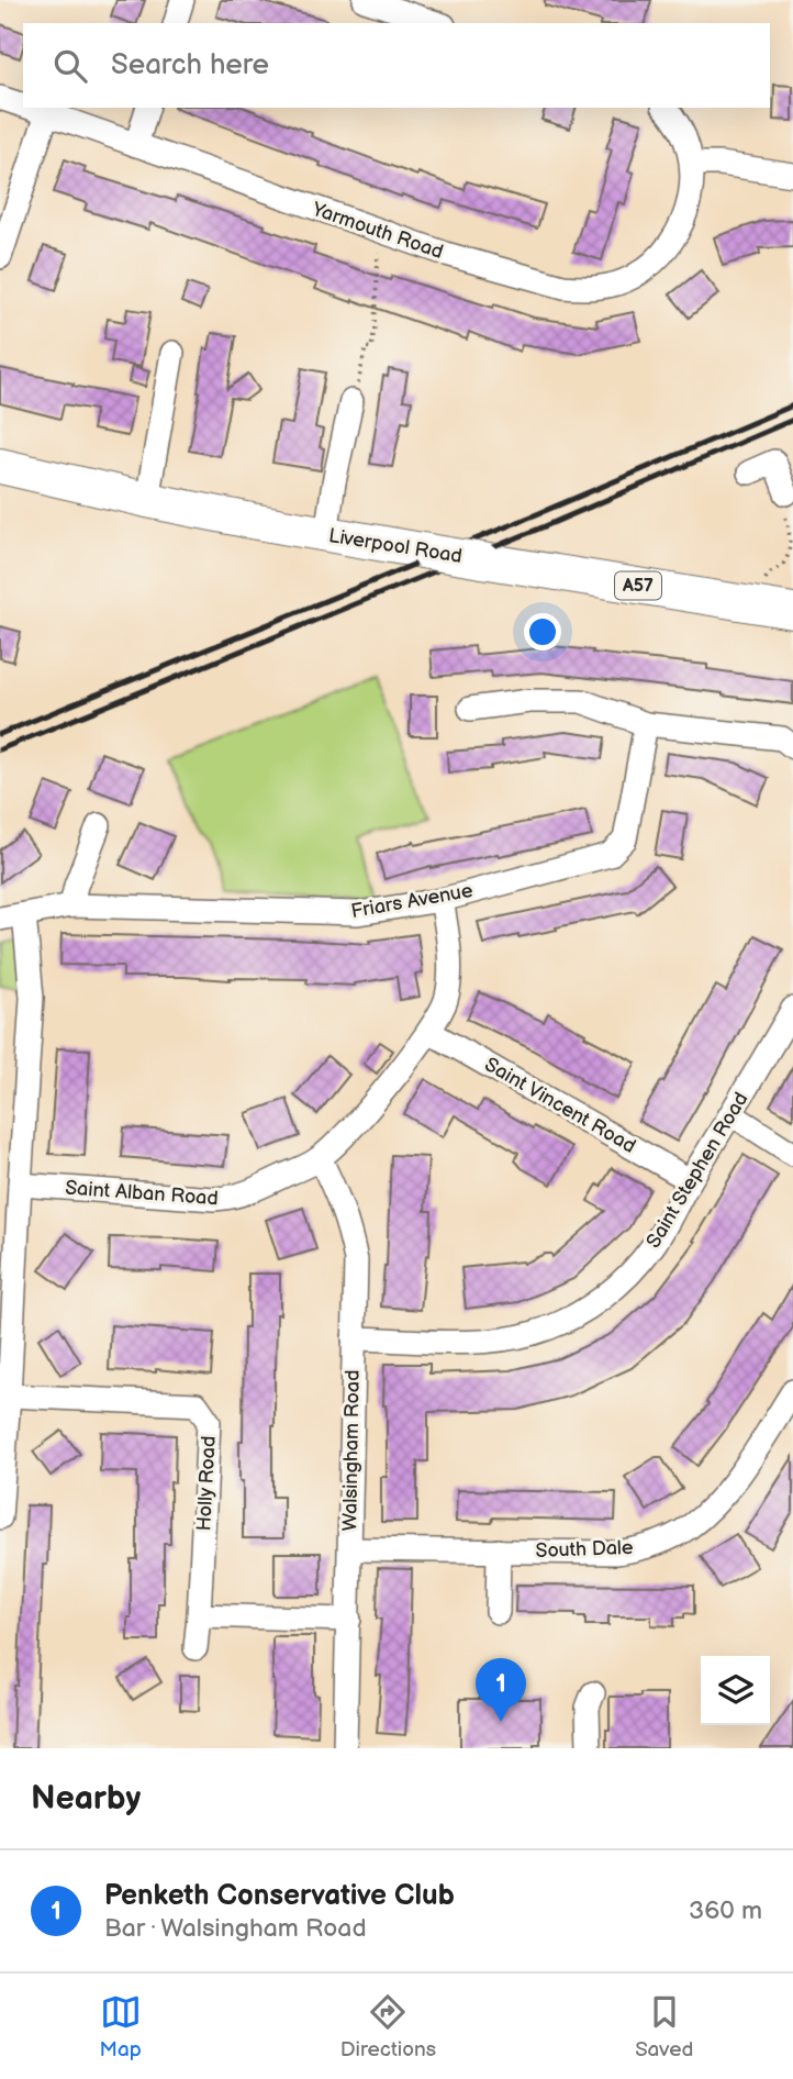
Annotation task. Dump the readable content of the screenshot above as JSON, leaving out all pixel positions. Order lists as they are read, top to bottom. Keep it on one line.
{"streets":{"highway":["Liverpool Road","A57"],"street":["Yarmouth Road","Friars Avenue","Saint Vincent Road","Saint Stephen Road","Saint Alban Road","Walsingham Road","Holly Road","South Dale"]},"crossings":[["Friars Avenue","Saint Alban Road"],["Saint Vincent Road","Saint Stephen Road"],["Saint Vincent Road","Saint Alban Road"],["Saint Stephen Road","Walsingham Road"],["Saint Alban Road","Walsingham Road"],["Walsingham Road","South Dale"]],"page":{"search":"Search here","pins":"1","heading":"Nearby","list":[{"mark":"1","name":"Penketh Conservative Club","note":"Bar · Walsingham Road","value":"360 m"}],"nav":["Map","Directions","Saved"]}}
